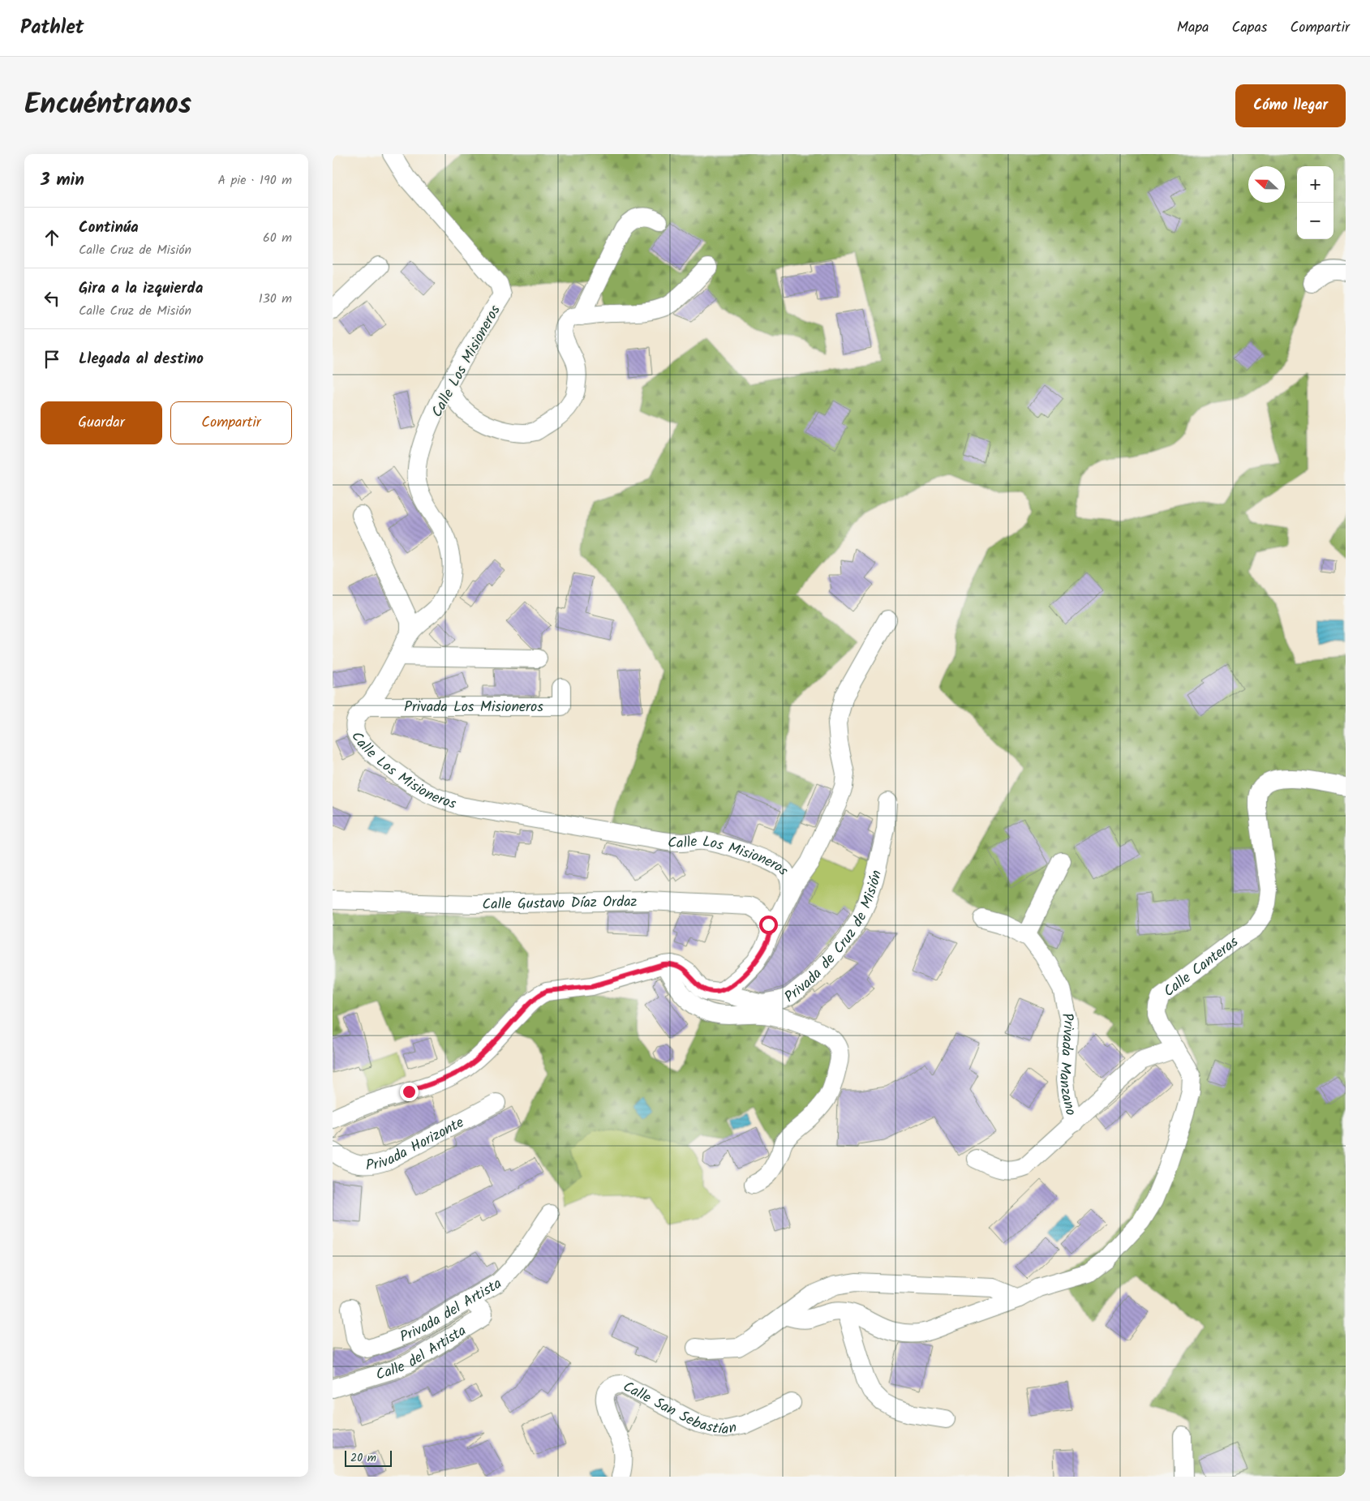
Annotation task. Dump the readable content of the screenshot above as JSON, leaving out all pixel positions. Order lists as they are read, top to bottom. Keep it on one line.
{"streets":{"street":["Calle Los Misioneros","Privada Los Misioneros","Calle Gustavo Díaz Ordaz","Privada de Cruz de Misión","Calle Canteras","Privada Manzano","Privada Horizonte","Privada del Artista","Calle del Artista","Calle San Sebastían"]},"crossings":[["Calle Los Misioneros","Privada Los Misioneros"],["Calle Canteras","Privada Manzano"],["Privada del Artista","Calle del Artista"]],"scale_bar":"20 m","north":"left","page":{"header":"Pathlet","nav":["Mapa","Capas","Compartir"],"title":"Encuéntranos","buttons":["Cómo llegar",["Guardar","Compartir"]],"heading":["3 min","A pie · 190 m"],"map_buttons":["+","−"],"list":[["Continúa","Calle Cruz de Misión","60 m"],["Gira a la izquierda","Calle Cruz de Misión","130 m"],"Llegada al destino"],"scale":"20 m"}}
